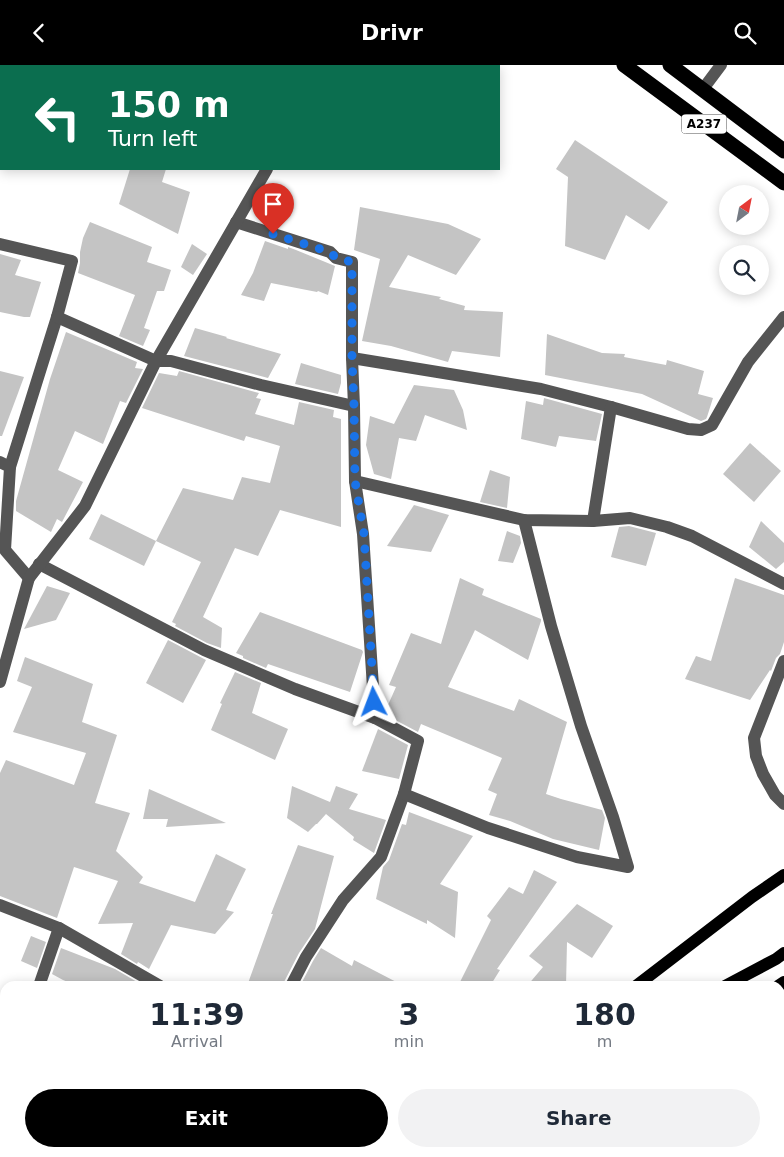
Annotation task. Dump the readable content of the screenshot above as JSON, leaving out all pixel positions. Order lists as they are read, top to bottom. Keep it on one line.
{"streets":{"highway":["A237"]},"north":"top right","page":{"header":"Drivr","turn":["150 m","Turn left"],"eta":["11:39","Arrival","3","min","180","m"],"buttons":["Exit","Share"]}}
